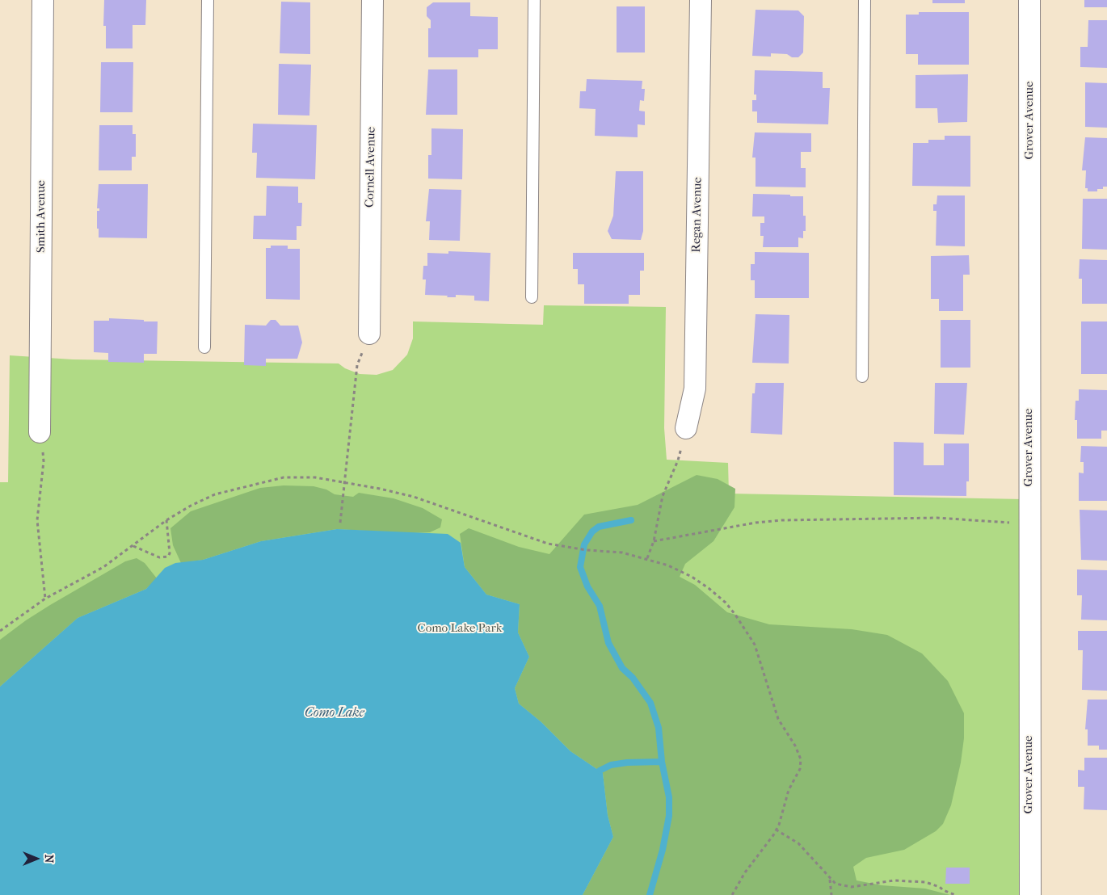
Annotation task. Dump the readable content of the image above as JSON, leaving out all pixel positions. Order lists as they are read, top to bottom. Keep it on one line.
{"streets":{"street":["Grover Avenue","Cornell Avenue","Regan Avenue","Smith Avenue"]},"water":["Como Lake"],"parks":["Como Lake Park"],"north":"right"}
